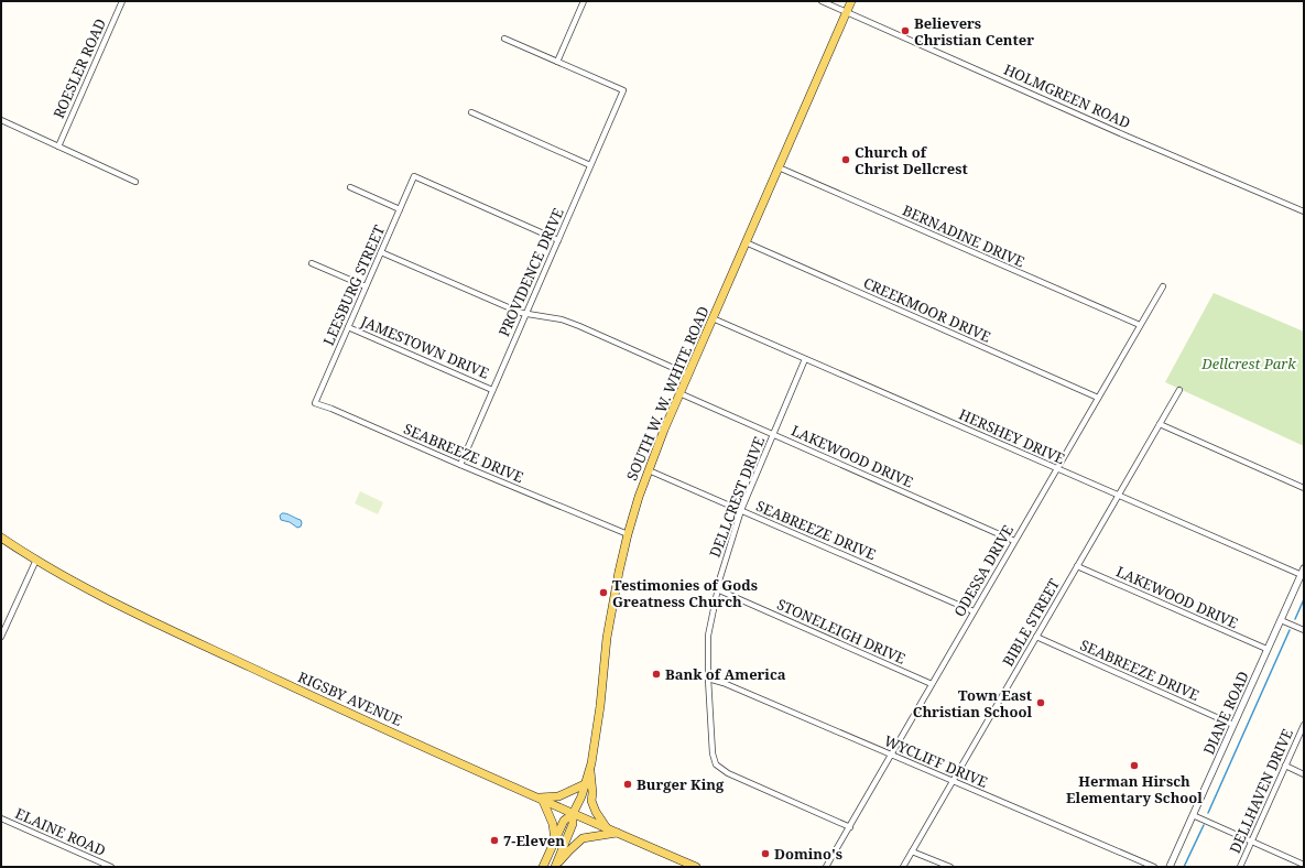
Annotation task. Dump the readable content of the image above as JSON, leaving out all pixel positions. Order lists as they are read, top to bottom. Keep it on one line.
{"streets":{"main road":["SOUTH W. W. WHITE ROAD","RIGSBY AVENUE"],"street":["ROESLER ROAD","HOLMGREEN ROAD","BERNADINE DRIVE","PROVIDENCE DRIVE","LEESBURG STREET","CREEKMOOR DRIVE","JAMESTOWN DRIVE","HERSHEY DRIVE","SEABREEZE DRIVE","LAKEWOOD DRIVE","DELLCREST DRIVE","ODESSA DRIVE","BIBLE STREET","STONELEIGH DRIVE","DIANE ROAD","WYCLIFF DRIVE","DELLHAVEN DRIVE","ELAINE ROAD"]},"crossings":[["HOLMGREEN ROAD","SOUTH W. W. WHITE ROAD"],["BERNADINE DRIVE","SOUTH W. W. WHITE ROAD"],["BERNADINE DRIVE","ODESSA DRIVE"],["PROVIDENCE DRIVE","LEESBURG STREET"],["PROVIDENCE DRIVE","JAMESTOWN DRIVE"],["PROVIDENCE DRIVE","SEABREEZE DRIVE"],["LEESBURG STREET","JAMESTOWN DRIVE"],["LEESBURG STREET","SEABREEZE DRIVE"],["CREEKMOOR DRIVE","SOUTH W. W. WHITE ROAD"],["CREEKMOOR DRIVE","ODESSA DRIVE"],["SOUTH W. W. WHITE ROAD","HERSHEY DRIVE"],["SOUTH W. W. WHITE ROAD","SEABREEZE DRIVE"],["SOUTH W. W. WHITE ROAD","LAKEWOOD DRIVE"],["SOUTH W. W. WHITE ROAD","RIGSBY AVENUE"],["HERSHEY DRIVE","DELLCREST DRIVE"],["HERSHEY DRIVE","ODESSA DRIVE"],["HERSHEY DRIVE","BIBLE STREET"],["HERSHEY DRIVE","DIANE ROAD"],["SEABREEZE DRIVE","DELLCREST DRIVE"],["SEABREEZE DRIVE","ODESSA DRIVE"],["SEABREEZE DRIVE","BIBLE STREET"],["SEABREEZE DRIVE","DIANE ROAD"],["LAKEWOOD DRIVE","DELLCREST DRIVE"],["LAKEWOOD DRIVE","ODESSA DRIVE"],["LAKEWOOD DRIVE","BIBLE STREET"],["LAKEWOOD DRIVE","DIANE ROAD"],["DELLCREST DRIVE","ODESSA DRIVE"],["DELLCREST DRIVE","STONELEIGH DRIVE"],["DELLCREST DRIVE","WYCLIFF DRIVE"],["ODESSA DRIVE","STONELEIGH DRIVE"],["ODESSA DRIVE","WYCLIFF DRIVE"],["BIBLE STREET","WYCLIFF DRIVE"]],"parks":["Dellcrest Park"],"places":["Believers Christian Center","Church of Christ Dellcrest","Testimonies of Gods Greatness Church","Bank of America","Town East Christian School","Herman Hirsch Elementary School","Burger King","7-Eleven","Domino's"]}
